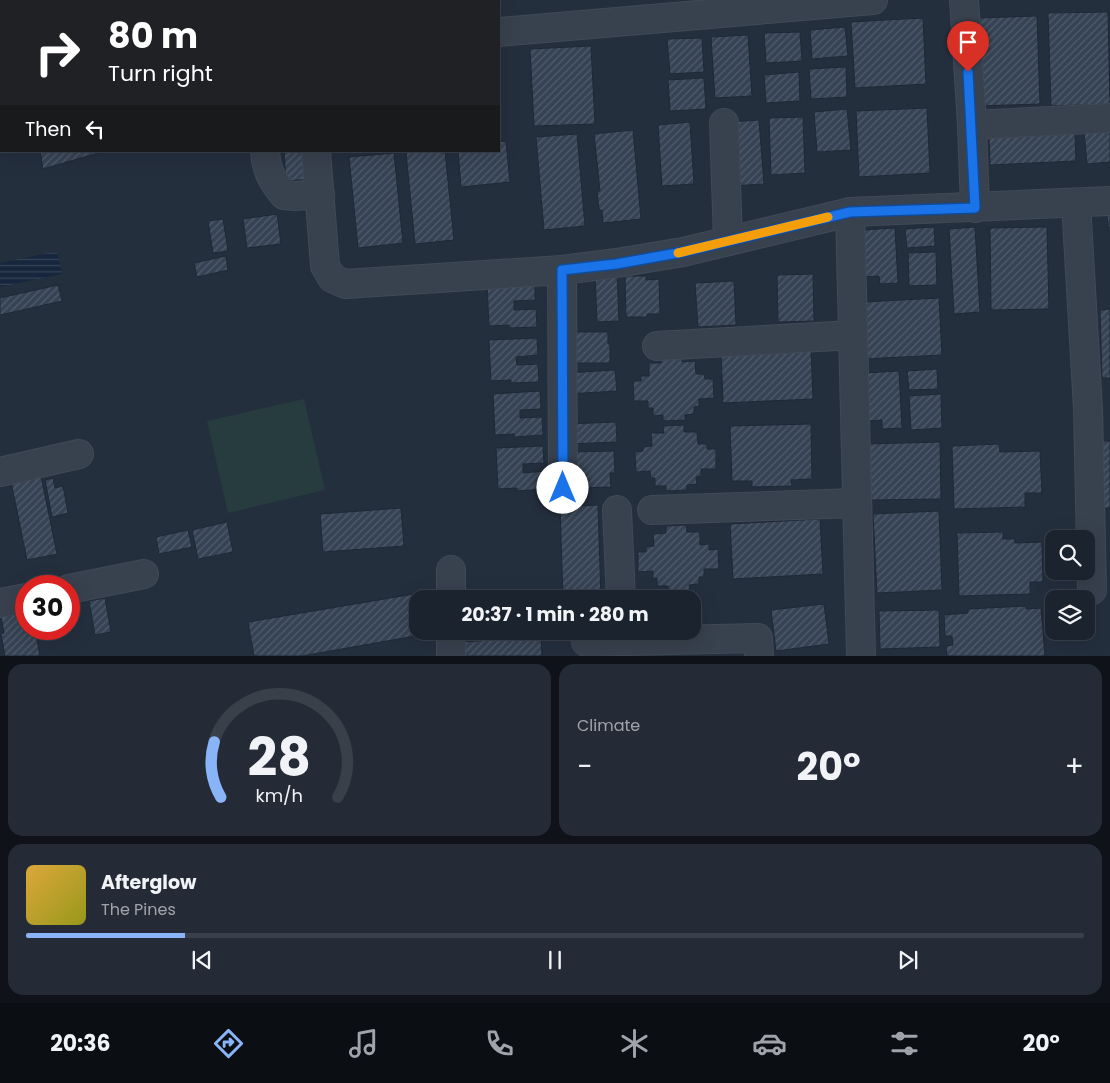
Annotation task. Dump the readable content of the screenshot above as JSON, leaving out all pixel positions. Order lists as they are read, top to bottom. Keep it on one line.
{"page":{"turn":["80 m","Turn right"],"then":"Then","limit":"30","trip":"20:37 · 1 min · 280 m","tile":"Climate","heat":["−","20°","+"],"song":["Afterglow","The Pines"],"tabs":["20:36","20°"],"gauge":["28","km/h"]}}
